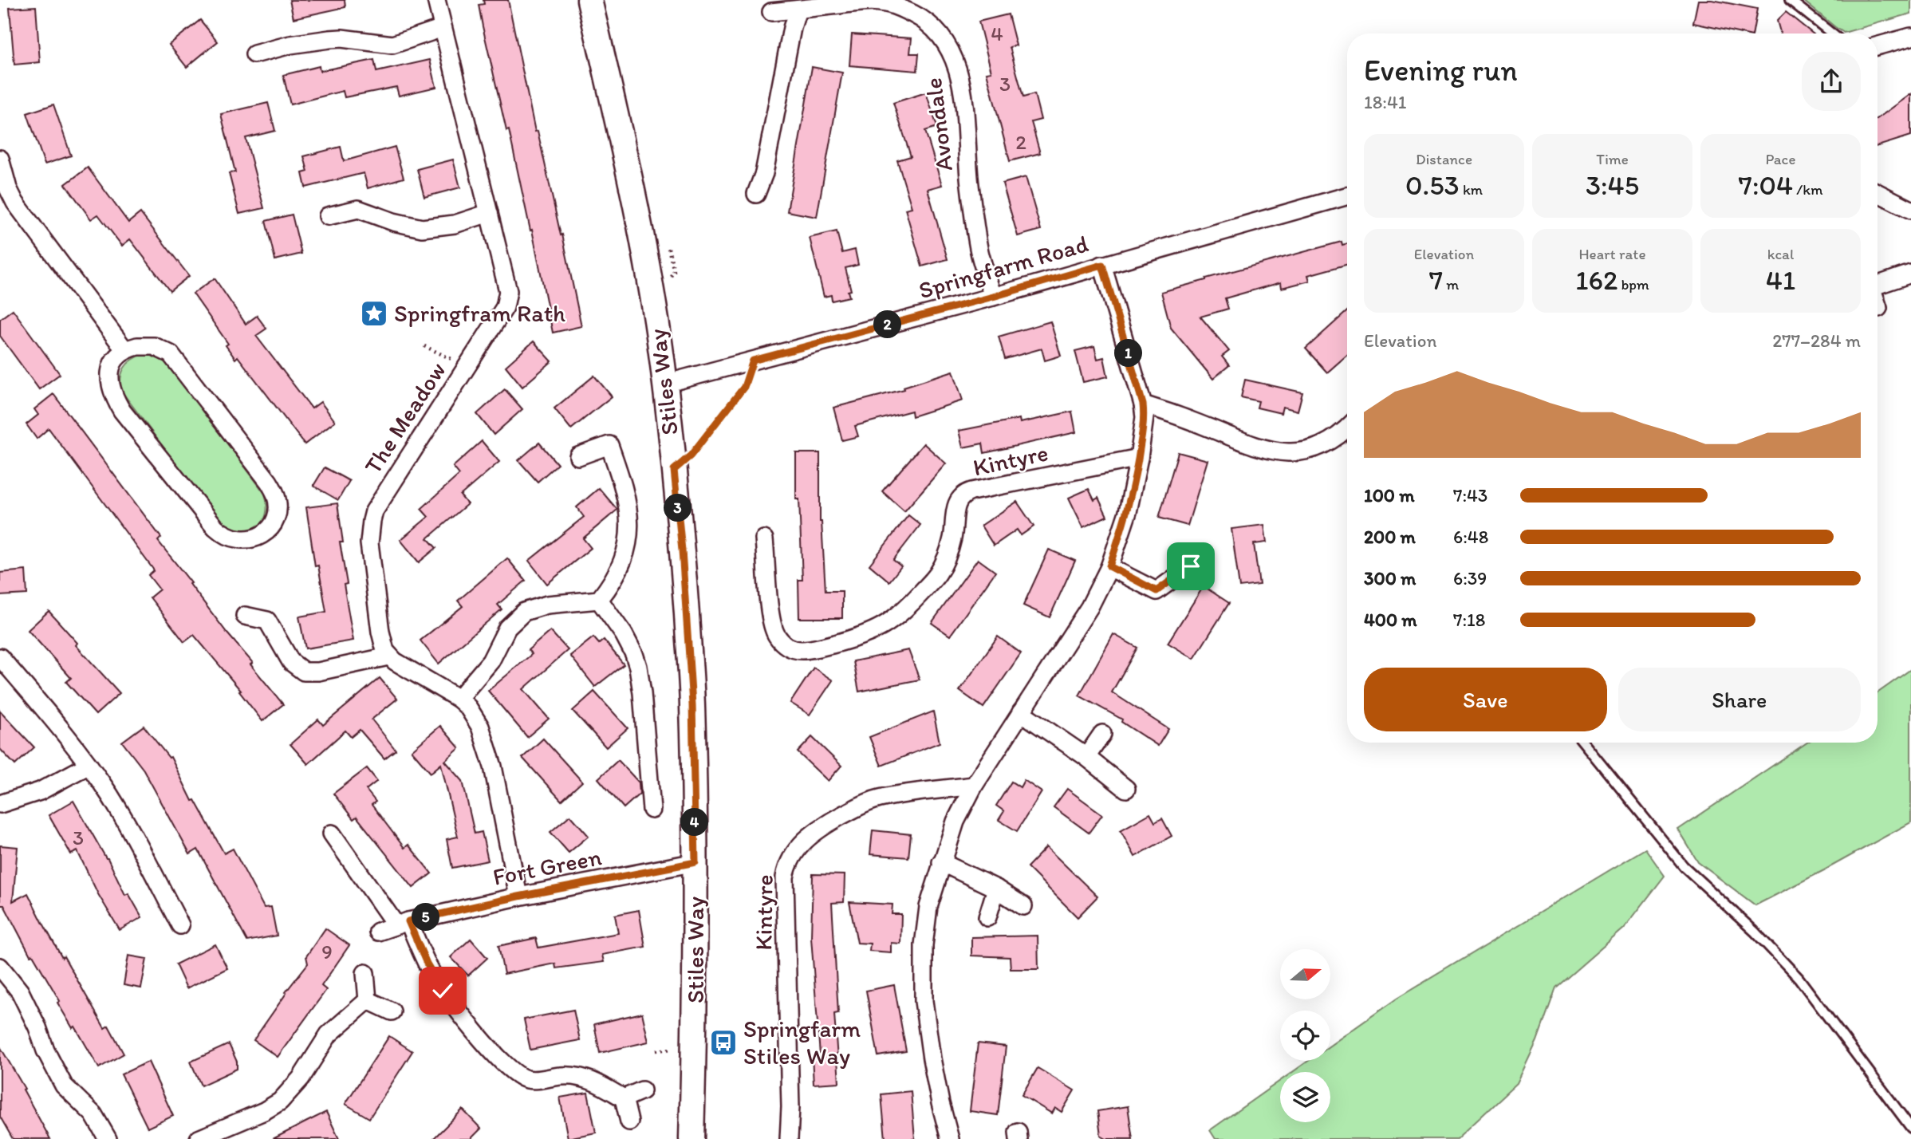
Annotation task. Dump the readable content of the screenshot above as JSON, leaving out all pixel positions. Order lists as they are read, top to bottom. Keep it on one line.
{"streets":{"main road":["Stiles Way"],"street":["Avondale","Springfarm Road","The Meadow","Kintyre","Fort Green"]},"crossings":[["Avondale","Springfarm Road"],["Springfarm Road","Stiles Way"],["Stiles Way","Fort Green"]],"places":{"place":["Springfram Rath"],"bus stop":["Springfarm Stiles Way"]},"house_numbers":["4","3","2","3","9"],"north":"right","page":{"heading":["Evening run","18:41"],"stats":[["Distance","0.53 km"],["Time","3:45"],["Pace","7:04 /km"],["Elevation","7 m"],["Heart rate","162 bpm"],["kcal","41"]],"pins":["2","1","3","4","5"],"chart":["Elevation","277–284 m"],"list":[{"name":"100 m","note":"7:43"},{"name":"200 m","note":"6:48"},{"name":"300 m","note":"6:39"},{"name":"400 m","note":"7:18"}],"buttons":["Save","Share"]}}
